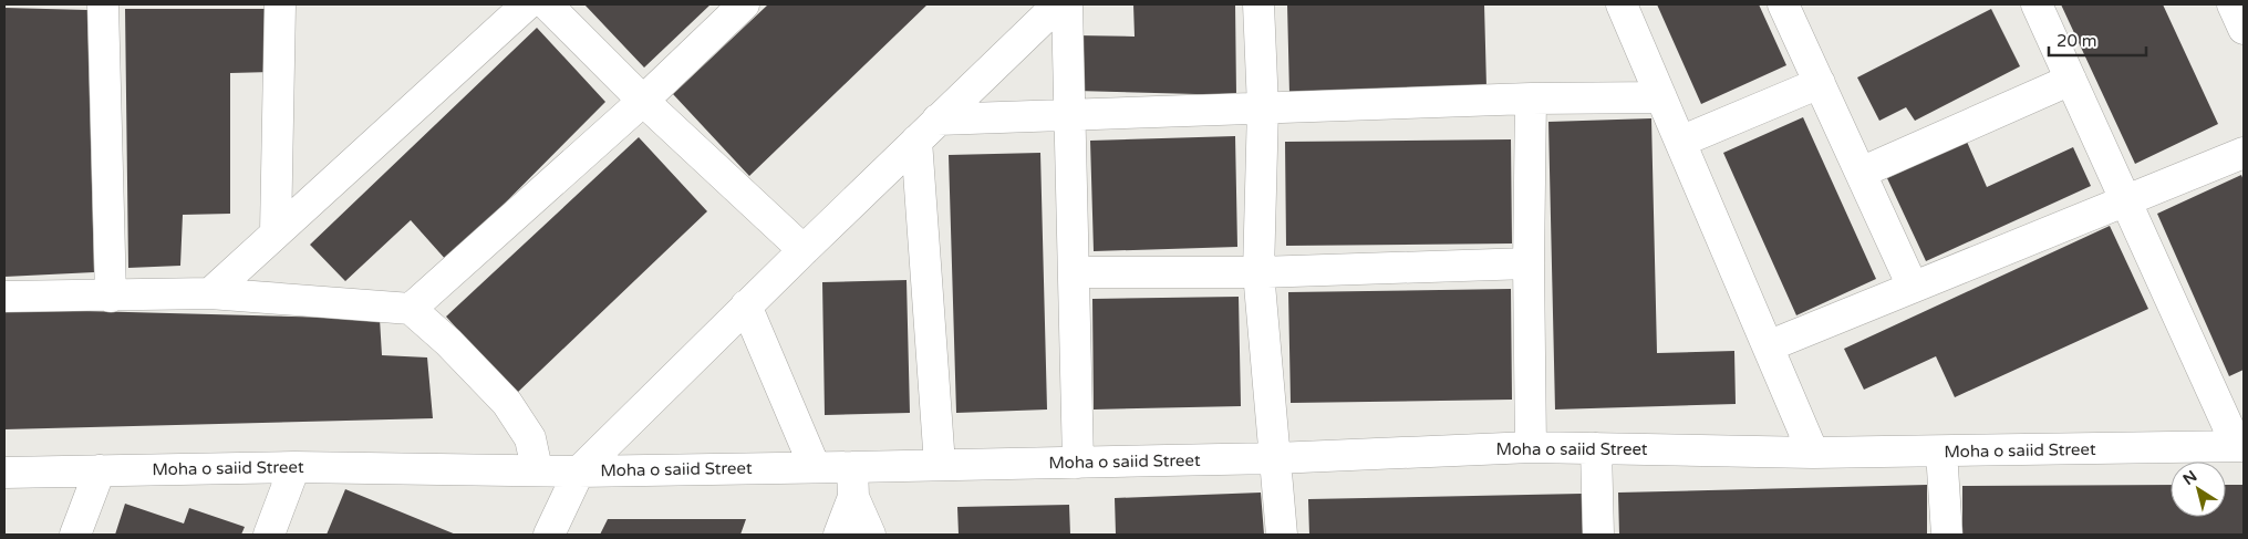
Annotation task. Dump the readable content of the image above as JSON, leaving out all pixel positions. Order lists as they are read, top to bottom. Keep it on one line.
{"streets":{"street":["Moha o saiid Street"]},"scale_bar":"20 m","north":"top left"}
